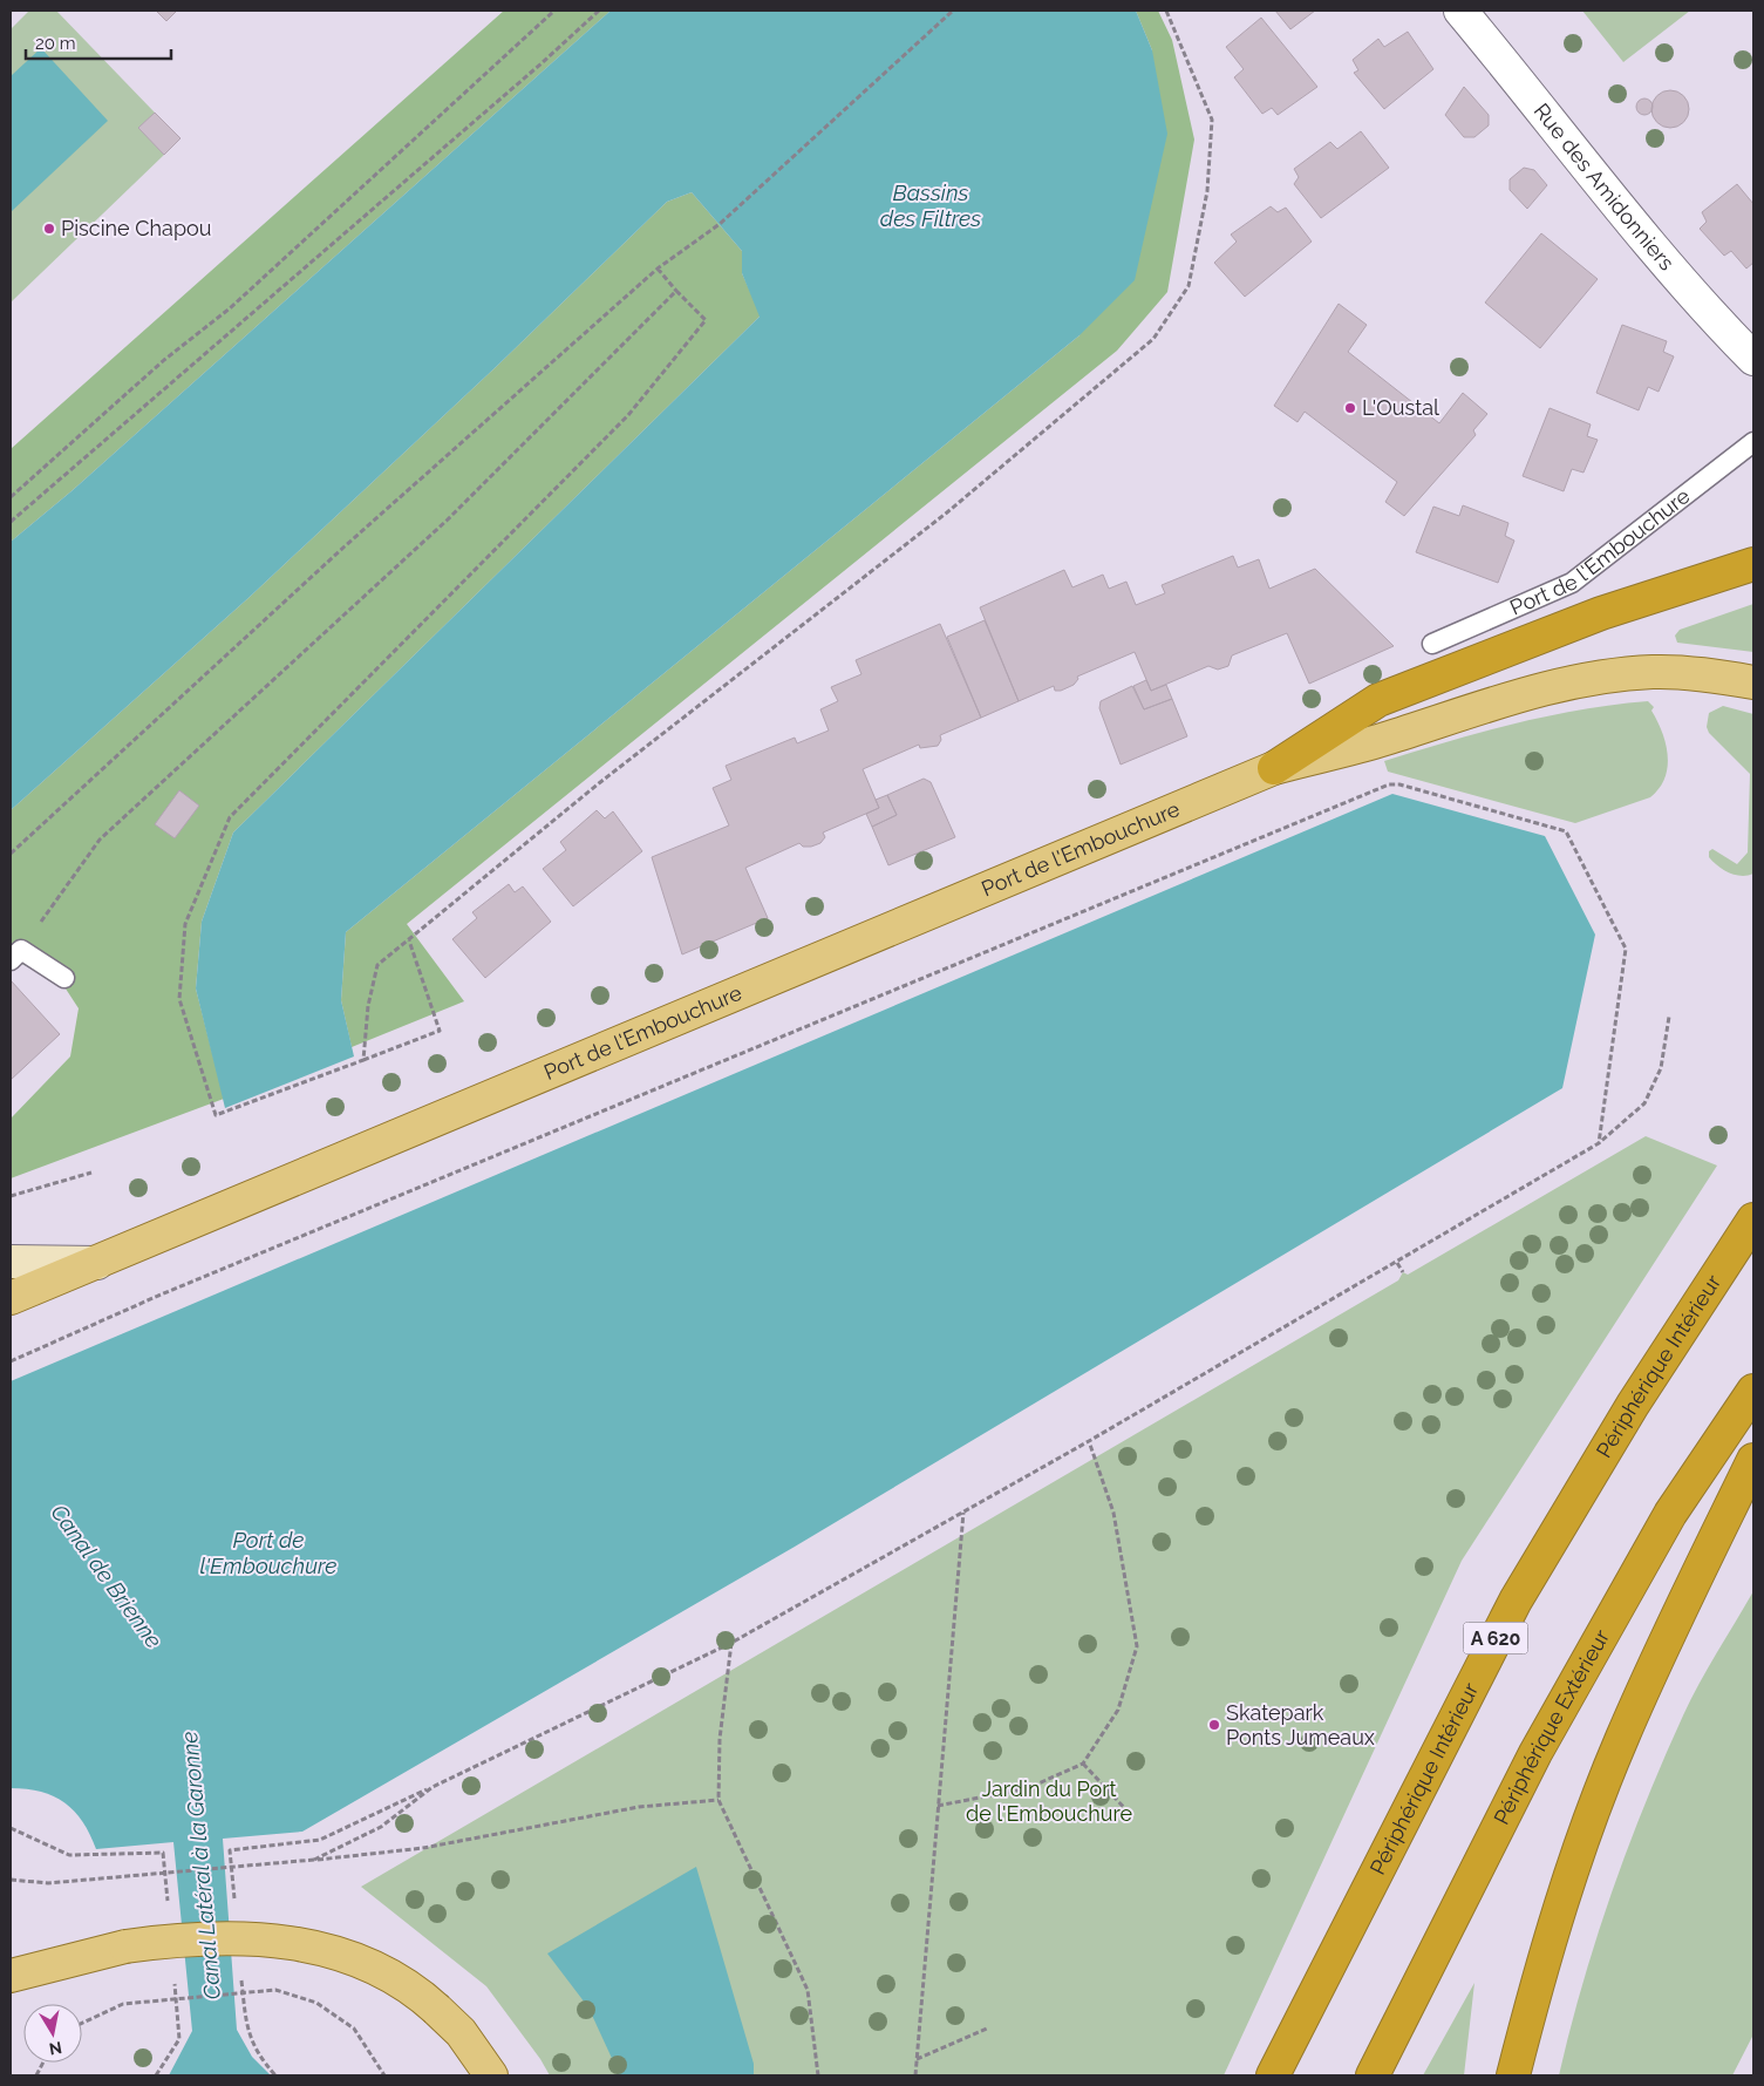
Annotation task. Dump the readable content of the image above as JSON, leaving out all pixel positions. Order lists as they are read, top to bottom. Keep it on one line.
{"streets":{"highway":["Périphérique Intérieur","A 620","Périphérique Extérieur"],"main road":["Port de l'Embouchure"],"street":["Rue des Amidonniers"]},"water":["Bassins des Filtres","Port de l'Embouchure","Canal de Brienne","Canal Latéral à la Garonne"],"parks":["Jardin du Port de l'Embouchure"],"places":["Piscine Chapou","L'Oustal","Skatepark Ponts Jumeaux"],"scale_bar":"20 m","north":"bottom"}
